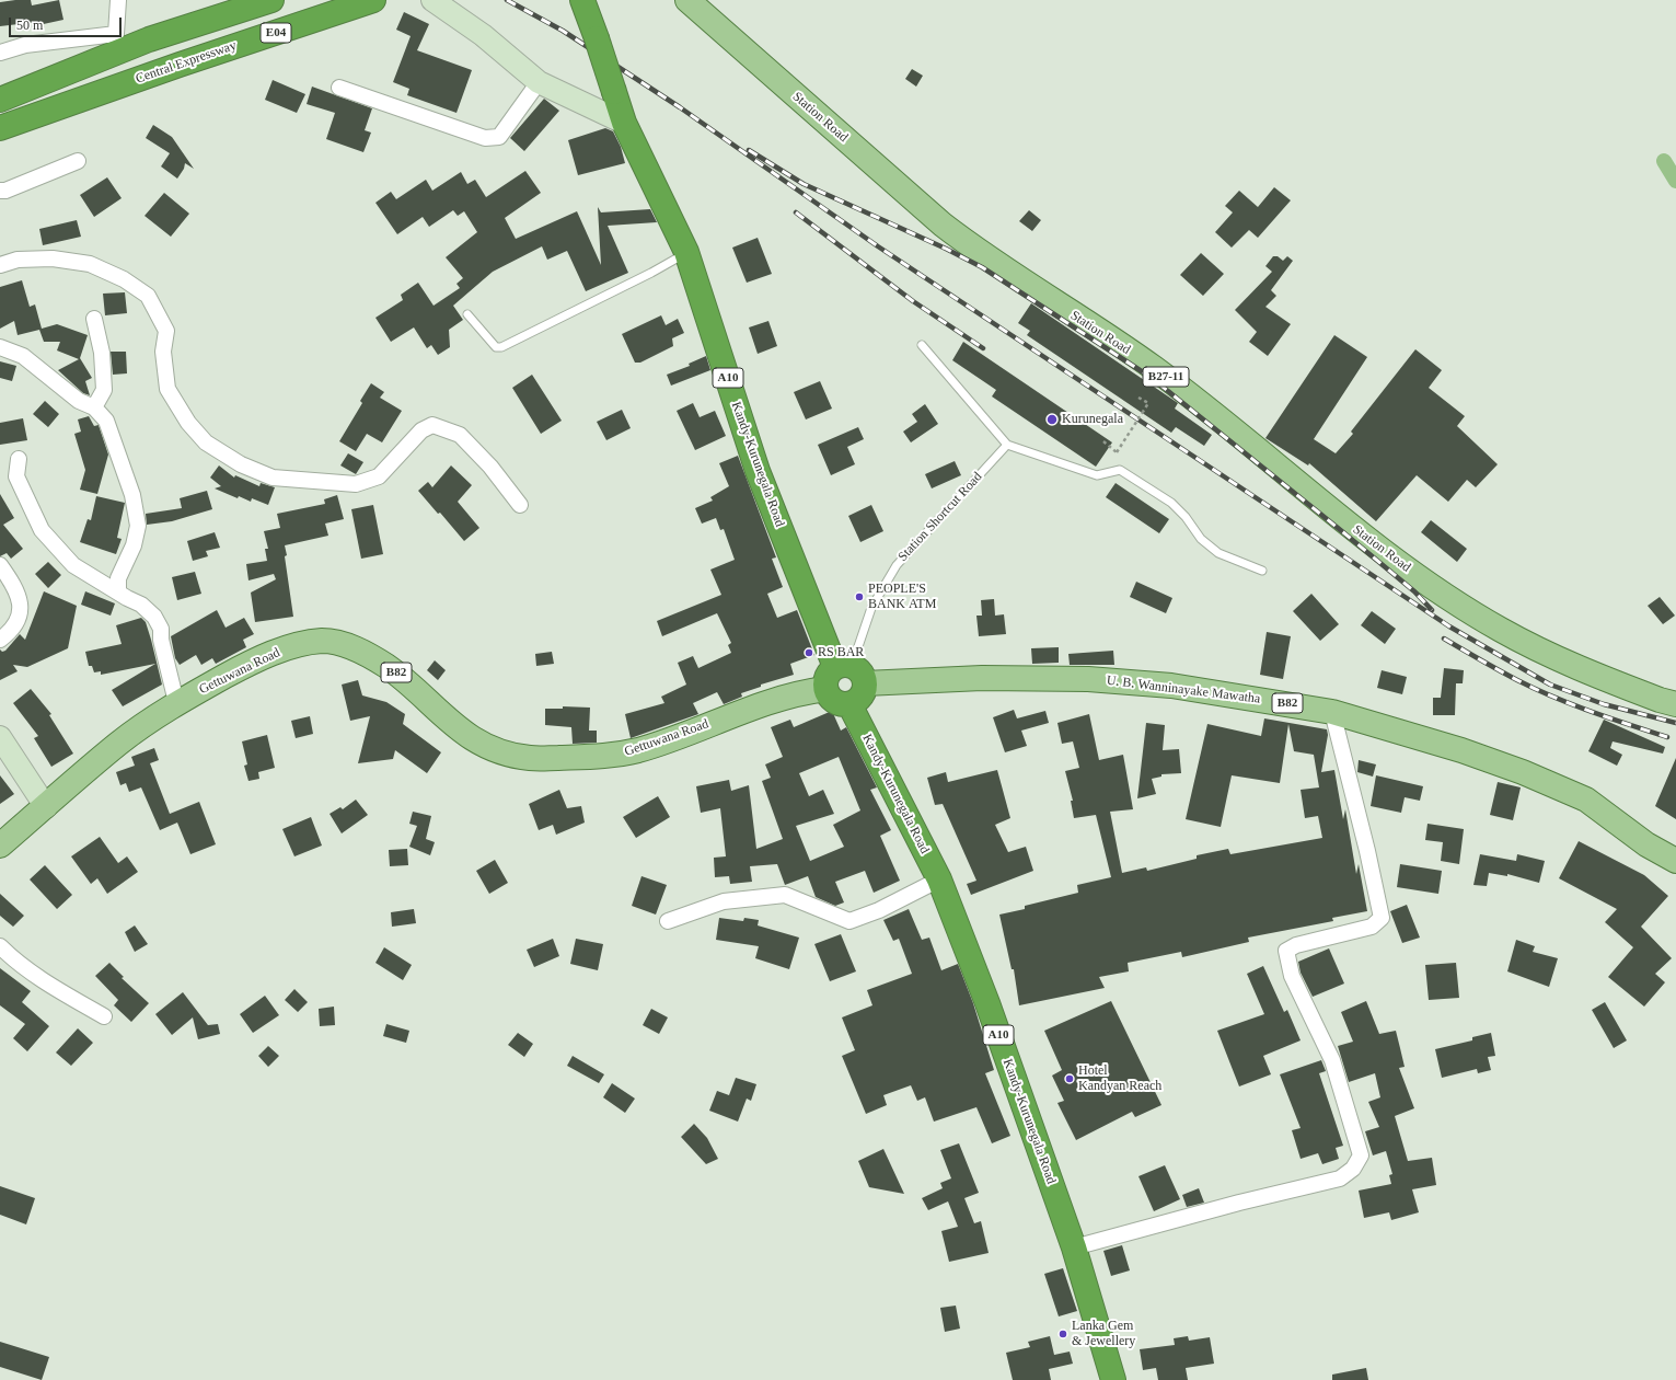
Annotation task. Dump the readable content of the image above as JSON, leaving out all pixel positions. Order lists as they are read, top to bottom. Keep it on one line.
{"streets":{"highway":["E04","Central Expressway","A10","Kandy-Kurunegala Road"],"main road":["Station Road","B27-11","Gettuwana Road","B82","U. B. Wanninayake Mawatha"],"lane":["Station Shortcut Road"]},"crossings":[["Kandy-Kurunegala Road","Station Shortcut Road"],["Kandy-Kurunegala Road","Gettuwana Road"],["Kandy-Kurunegala Road","U. B. Wanninayake Mawatha"],["Station Shortcut Road","Gettuwana Road"],["Station Shortcut Road","U. B. Wanninayake Mawatha"],["Gettuwana Road","U. B. Wanninayake Mawatha"]],"places":["Kurunegala","PEOPLE'S BANK ATM","RS BAR","Hotel Kandyan Reach","Lanka Gem & Jewellery"],"scale_bar":"50 m"}
